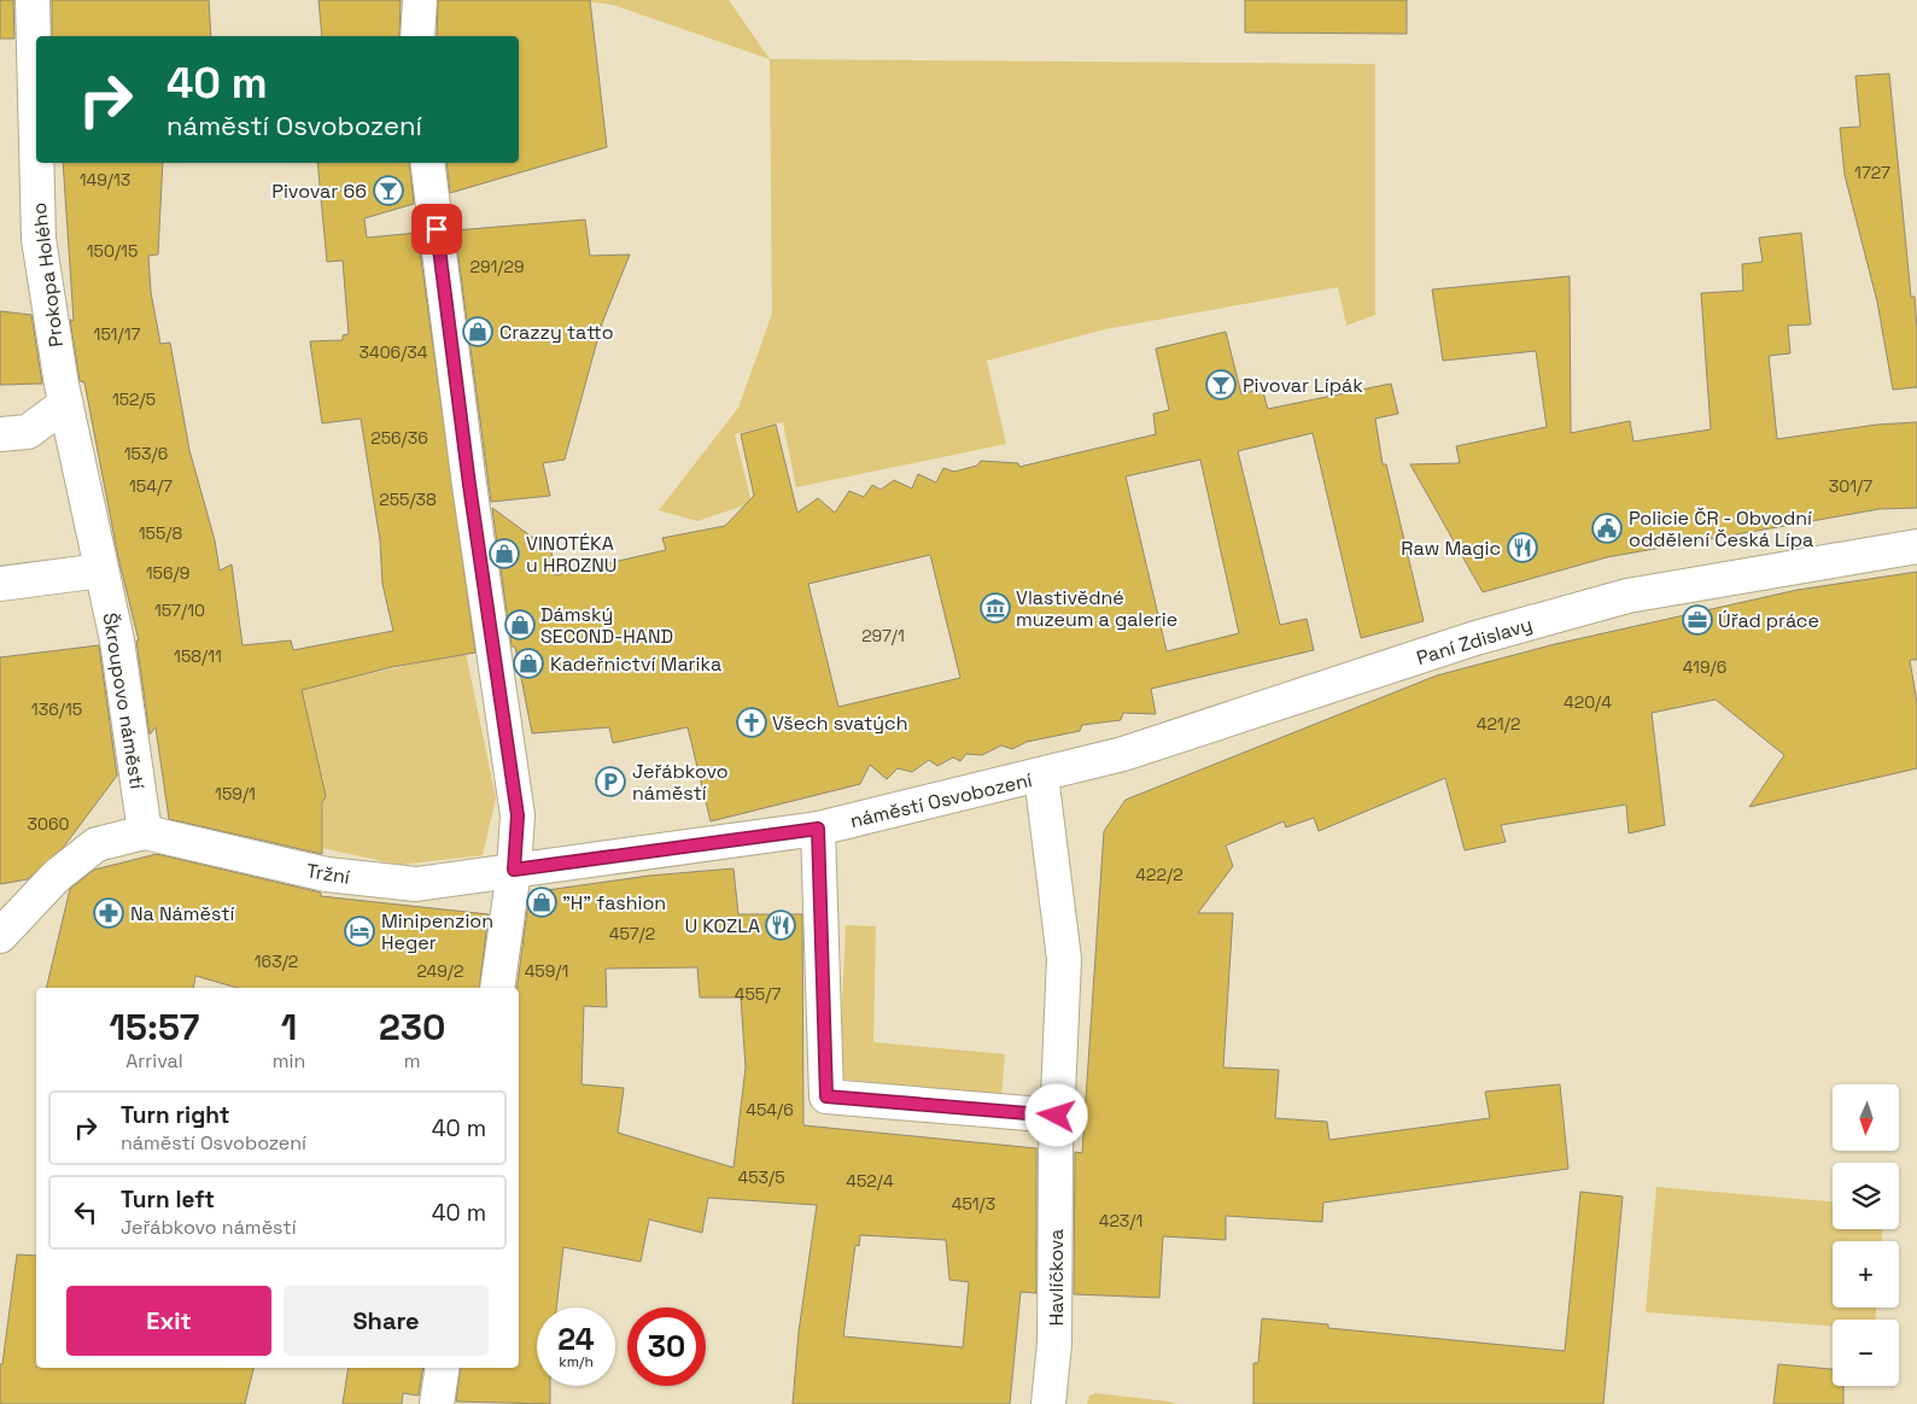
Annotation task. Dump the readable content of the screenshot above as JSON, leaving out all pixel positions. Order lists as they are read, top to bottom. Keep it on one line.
{"streets":{"street":["Prokopa Holého","Paní Zdislavy","Škroupovo náměstí","náměstí Osvobození","Tržní","Havlíčkova"]},"crossings":[["Prokopa Holého","Škroupovo náměstí"],["Paní Zdislavy","náměstí Osvobození"],["Škroupovo náměstí","Tržní"],["náměstí Osvobození","Havlíčkova"]],"places":{"bar":["Pivovar 66","Pivovar Lípák"],"shop":["Crazzy tatto","VINOTÉKA u HROZNU","Dámský SECOND-HAND","Kadeřnictví Marika","\"H\" fashion"],"public building":["Policie ČR - Obvodní oddělení Česká Lípa"],"restaurant":["Raw Magic","U KOZLA"],"museum":["Vlastivědné muzeum a galerie"],"office":["Úřad práce"],"church":["Všech svatých"],"parking":["Jeřábkovo náměstí"],"pharmacy":["Na Náměstí"],"hotel":["Minipenzion Heger"]},"house_numbers":["1727","149/13","150/15","291/29","151/17","3406/34","152/5","256/36","153/6","154/7","301/7","255/38","155/8","156/9","157/10","297/1","158/11","419/6","420/4","136/15","421/2","159/1","3060","422/2","457/2","163/2","249/2","459/1","455/7","454/6","453/5","452/4","451/3","423/1"],"north":"bottom","page":{"turn":["40 m","náměstí Osvobození"],"eta":["15:57","Arrival","1","min","230","m"],"map_buttons":["+","−"],"list":[{"name":"Turn right","note":"náměstí Osvobození","value":"40 m"},{"name":"Turn left","note":"Jeřábkovo náměstí","value":"40 m"}],"buttons":["Exit","Share"],"speed":"24 km/h","limit":"30"}}
